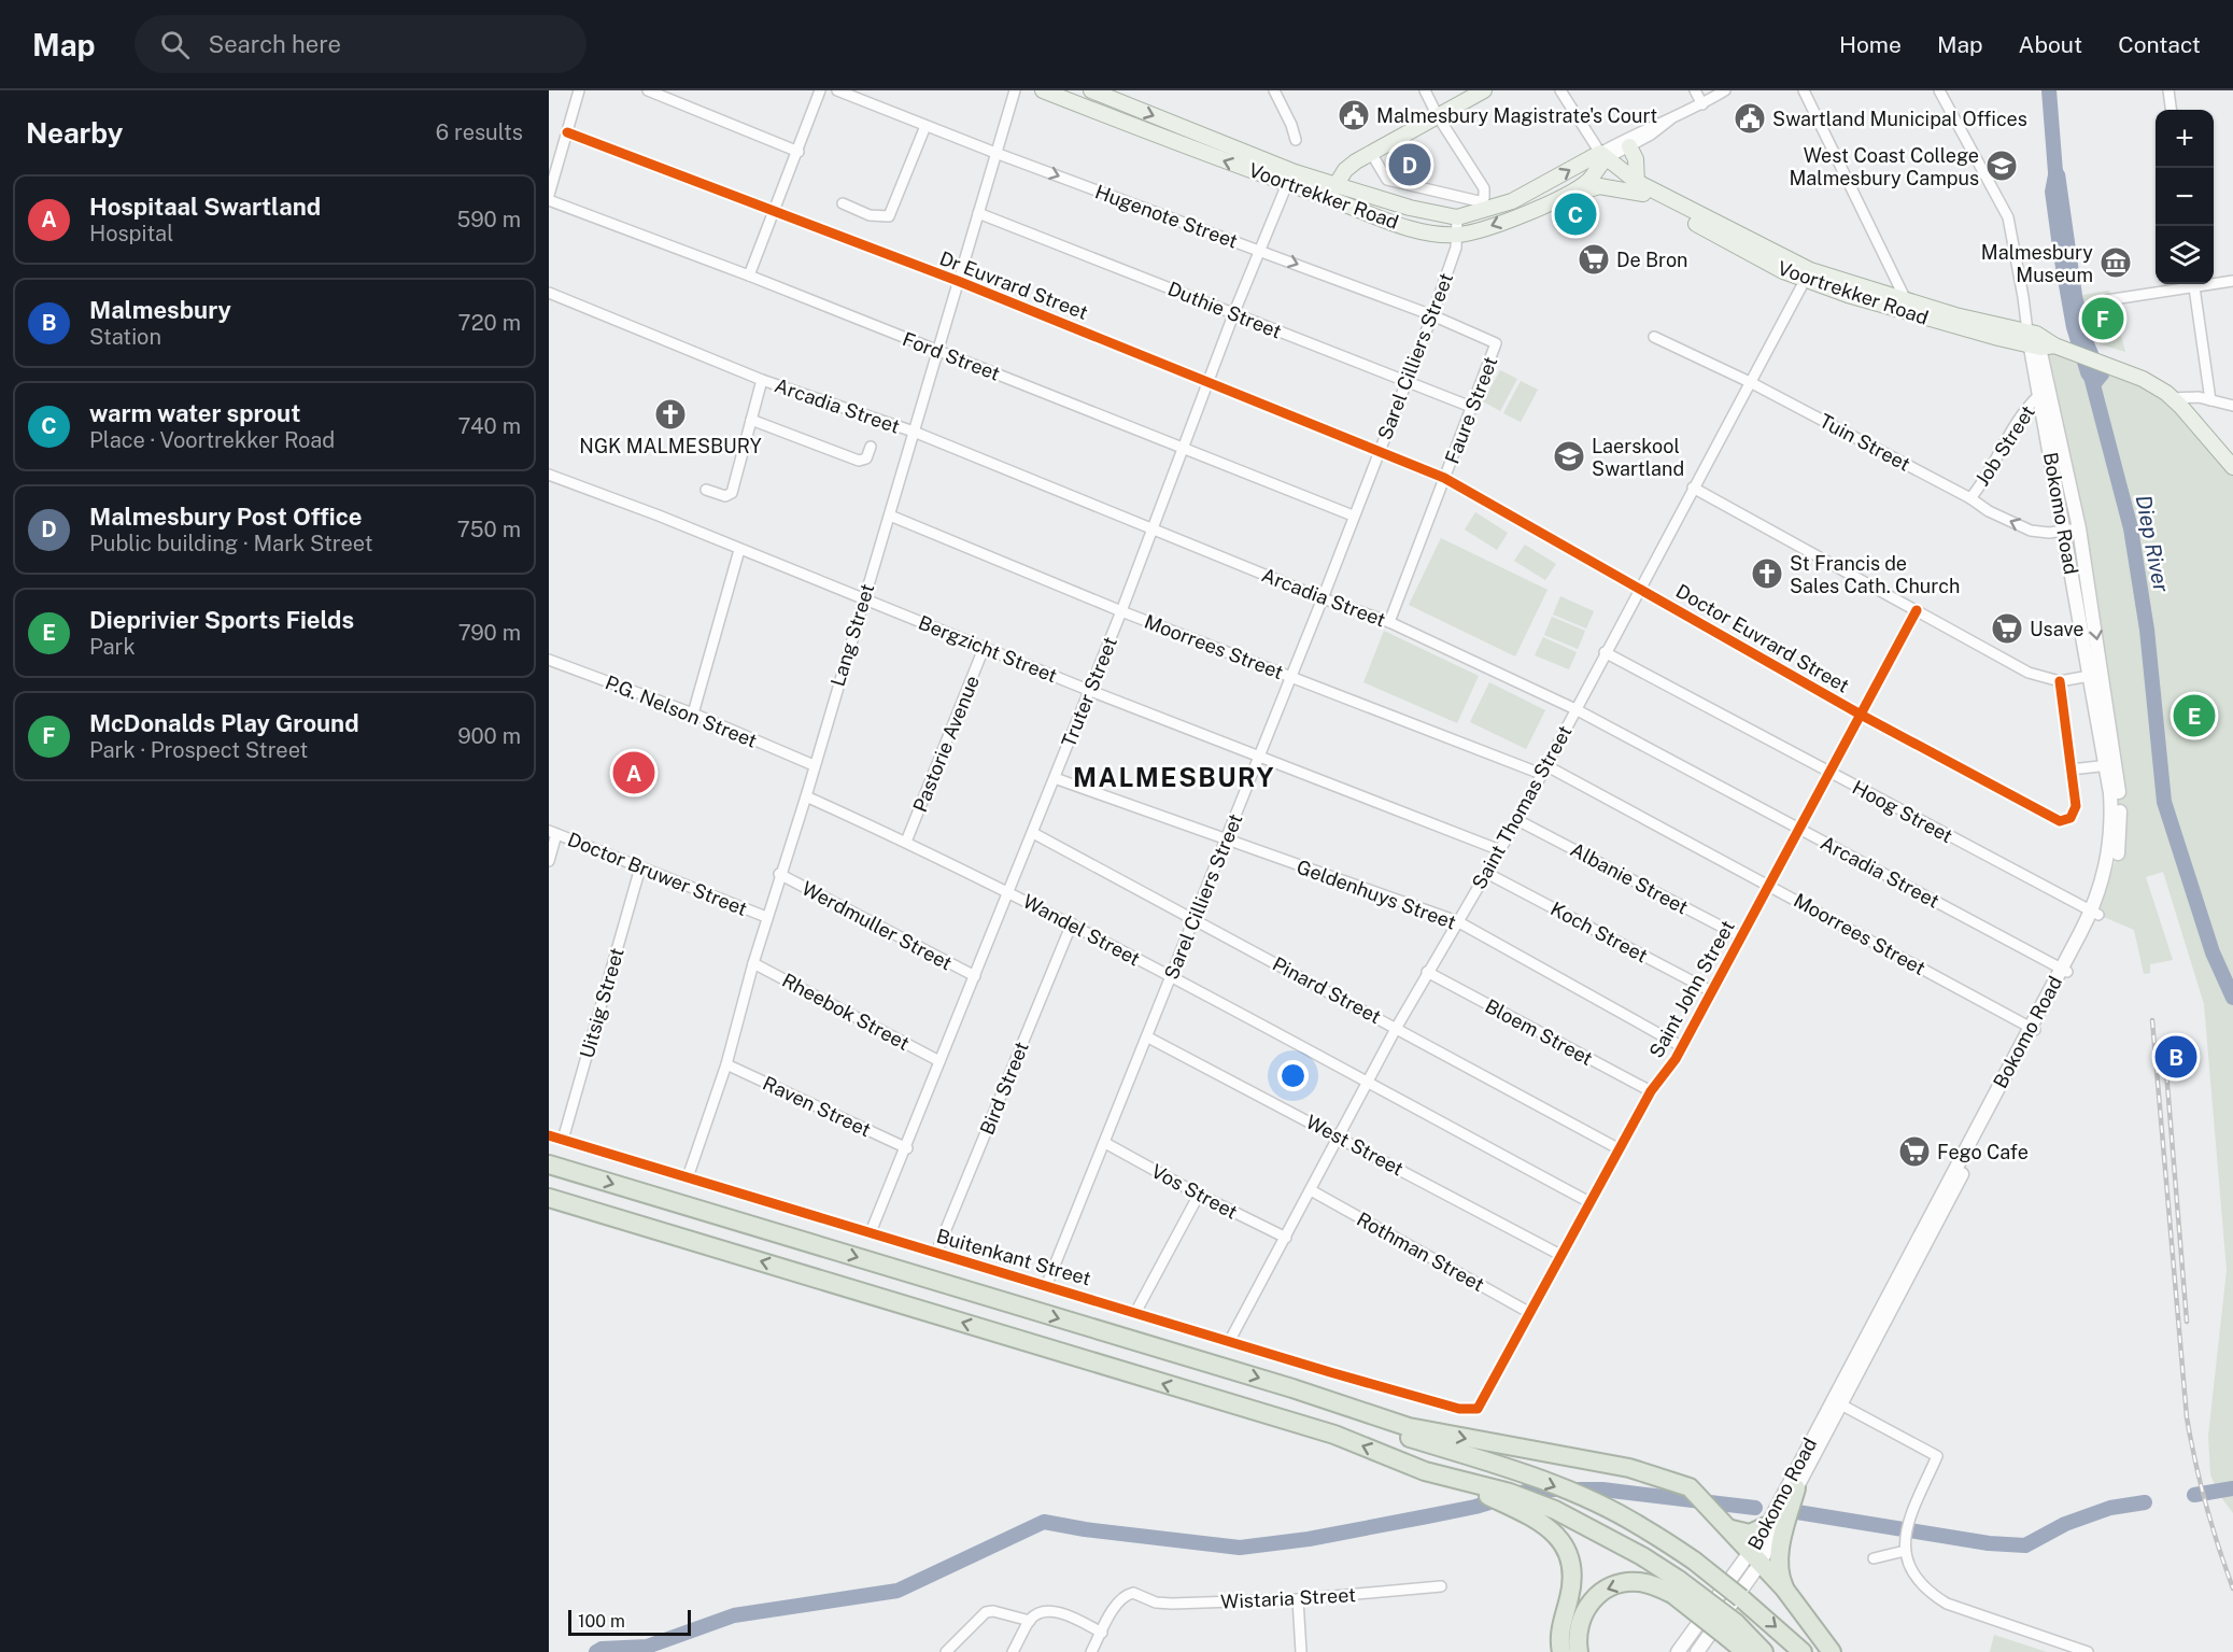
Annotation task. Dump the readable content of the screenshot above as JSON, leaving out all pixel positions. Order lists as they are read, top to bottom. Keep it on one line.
{"streets":{"main road":["Voortrekker Road","Bokomo Road"],"street":["Hugenote Street","Dr Euvrard Street","Duthie Street","Ford Street","Sarel Cilliers Street","Arcadia Street","Faure Street","Tuin Street","Job Street","Lang Street","Doctor Euvrard Street","Moorrees Street","Bergzicht Street","Truter Street","P.G. Nelson Street","Pastorie Avenue","Saint Thomas Street","Hoog Street","Doctor Bruwer Street","Albanie Street","Geldenhuys Street","Werdmuller Street","Wandel Street","Koch Street","Saint John Street","Pinard Street","Uitsig Street","Rheebok Street","Bloem Street","Bird Street","Raven Street","West Street","Vos Street","Rothman Street","Buitenkant Street","Wistaria Street"]},"crossings":[["Voortrekker Road","Sarel Cilliers Street"],["Voortrekker Road","Bokomo Road"],["Voortrekker Road","Truter Street"],["Voortrekker Road","Saint Thomas Street"],["Hugenote Street","Sarel Cilliers Street"],["Hugenote Street","Faure Street"],["Hugenote Street","Lang Street"],["Hugenote Street","Truter Street"],["Dr Euvrard Street","Sarel Cilliers Street"],["Dr Euvrard Street","Faure Street"],["Dr Euvrard Street","Lang Street"],["Dr Euvrard Street","Doctor Euvrard Street"],["Dr Euvrard Street","Truter Street"],["Duthie Street","Sarel Cilliers Street"],["Duthie Street","Faure Street"],["Duthie Street","Lang Street"],["Duthie Street","Truter Street"],["Ford Street","Sarel Cilliers Street"],["Ford Street","Lang Street"],["Ford Street","Truter Street"],["Sarel Cilliers Street","Arcadia Street"],["Sarel Cilliers Street","Moorrees Street"],["Sarel Cilliers Street","Bergzicht Street"],["Sarel Cilliers Street","Geldenhuys Street"],["Sarel Cilliers Street","Wandel Street"],["Sarel Cilliers Street","Pinard Street"],["Sarel Cilliers Street","West Street"],["Sarel Cilliers Street","Vos Street"],["Sarel Cilliers Street","Buitenkant Street"],["Arcadia Street","Faure Street"],["Arcadia Street","Bokomo Road"],["Arcadia Street","Lang Street"],["Arcadia Street","Truter Street"],["Arcadia Street","Saint Thomas Street"],["Arcadia Street","Saint John Street"],["Faure Street","Doctor Euvrard Street"],["Tuin Street","Job Street"],["Tuin Street","Bokomo Road"],["Tuin Street","Saint Thomas Street"],["Job Street","Bokomo Road"],["Bokomo Road","Moorrees Street"],["Bokomo Road","Hoog Street"],["Lang Street","Moorrees Street"],["Lang Street","Bergzicht Street"],["Lang Street","P.G. Nelson Street"],["Lang Street","Doctor Bruwer Street"],["Lang Street","Werdmuller Street"],["Lang Street","Wandel Street"],["Lang Street","Rheebok Street"],["Lang Street","Raven Street"],["Lang Street","Buitenkant Street"],["Doctor Euvrard Street","Saint Thomas Street"],["Doctor Euvrard Street","Saint John Street"],["Moorrees Street","Truter Street"],["Moorrees Street","Saint Thomas Street"],["Moorrees Street","Saint John Street"],["Bergzicht Street","Truter Street"],["Bergzicht Street","Pastorie Avenue"],["Bergzicht Street","Saint Thomas Street"],["Truter Street","Geldenhuys Street"],["Truter Street","Werdmuller Street"],["Truter Street","Wandel Street"],["Truter Street","Pinard Street"],["Truter Street","Rheebok Street"],["Truter Street","Raven Street"],["Truter Street","Buitenkant Street"],["Pastorie Avenue","Wandel Street"],["Saint Thomas Street","Hoog Street"],["Saint Thomas Street","Albanie Street"],["Saint Thomas Street","Geldenhuys Street"],["Saint Thomas Street","Wandel Street"],["Saint Thomas Street","Koch Street"],["Saint Thomas Street","Pinard Street"],["Saint Thomas Street","Bloem Street"],["Saint Thomas Street","West Street"],["Saint Thomas Street","Vos Street"],["Saint Thomas Street","Rothman Street"],["Saint Thomas Street","Buitenkant Street"],["Hoog Street","Saint John Street"],["Doctor Bruwer Street","Uitsig Street"],["Albanie Street","Saint John Street"],["Geldenhuys Street","Saint John Street"],["Wandel Street","Saint John Street"],["Wandel Street","Bird Street"],["Koch Street","Saint John Street"],["Saint John Street","Pinard Street"],["Saint John Street","Bloem Street"],["Saint John Street","West Street"],["Saint John Street","Rothman Street"],["Saint John Street","Buitenkant Street"],["Uitsig Street","Buitenkant Street"],["Bird Street","Buitenkant Street"]],"one_way":["Hugenote Street"],"districts":["MALMESBURY"],"water":["Diep River"],"places":{"public building":["Malmesbury Magistrate's Court","Swartland Municipal Offices"],"school or university":["West Coast College Malmesbury Campus","Laerskool Swartland"],"supermarket":["De Bron","Usave","Fego Cafe"],"museum":["Malmesbury Museum"],"church":["NGK MALMESBURY","St Francis de Sales Cath. Church"]},"scale_bar":"100 m","page":{"header":"Map","search":"Search here","nav":["Home","Map","About","Contact"],"heading":["Nearby","6 results"],"map_buttons":["+","−"],"pins":["D","C","F","E","A","B"],"list":[{"mark":"A","name":"Hospitaal Swartland","note":"Hospital","value":"590 m"},{"mark":"B","name":"Malmesbury","note":"Station","value":"720 m"},{"mark":"C","name":"warm water sprout","note":"Place · Voortrekker Road","value":"740 m"},{"mark":"D","name":"Malmesbury Post Office","note":"Public building · Mark Street","value":"750 m"},{"mark":"E","name":"Dieprivier Sports Fields","note":"Park","value":"790 m"},{"mark":"F","name":"McDonalds Play Ground","note":"Park · Prospect Street","value":"900 m"}],"scale":"100 m"}}
